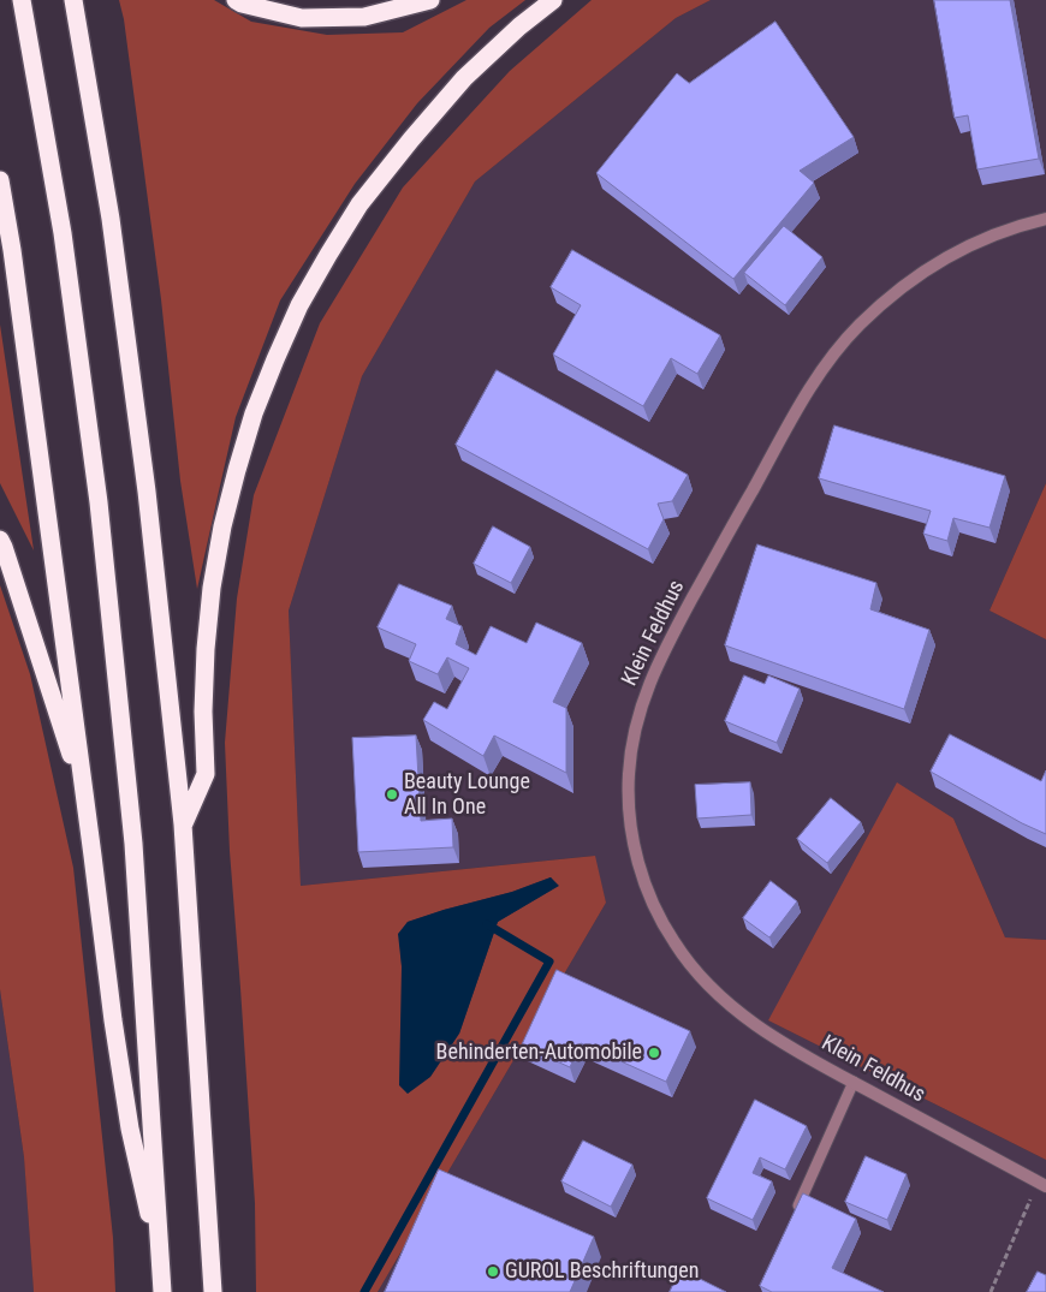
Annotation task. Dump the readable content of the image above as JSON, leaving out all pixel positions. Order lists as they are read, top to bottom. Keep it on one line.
{"streets":{"street":["Klein Feldhus"]},"places":["Beauty Lounge All In One","Behinderten-Automobile","GUROL Beschriftungen"]}
